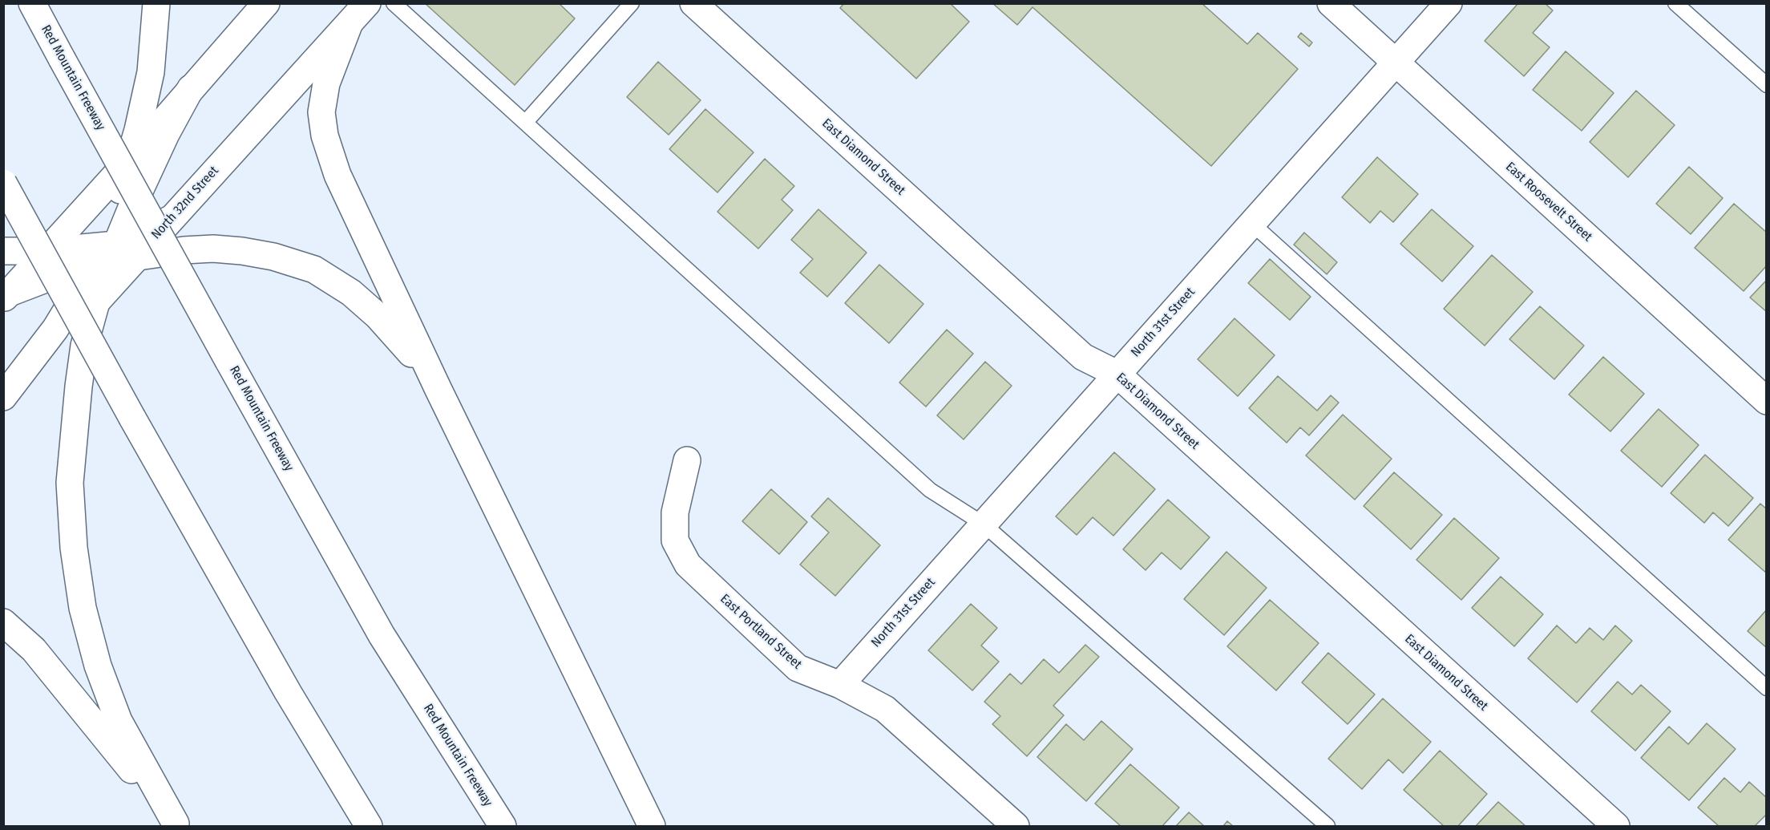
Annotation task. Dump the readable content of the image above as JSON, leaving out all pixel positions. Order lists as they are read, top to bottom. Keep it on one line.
{"streets":{"main road":["Red Mountain Freeway","East Diamond Street","East Roosevelt Street","North 32nd Street","North 31st Street","East Portland Street"]},"crossings":[["East Diamond Street","North 31st Street"],["East Roosevelt Street","North 31st Street"],["North 31st Street","East Portland Street"]]}
